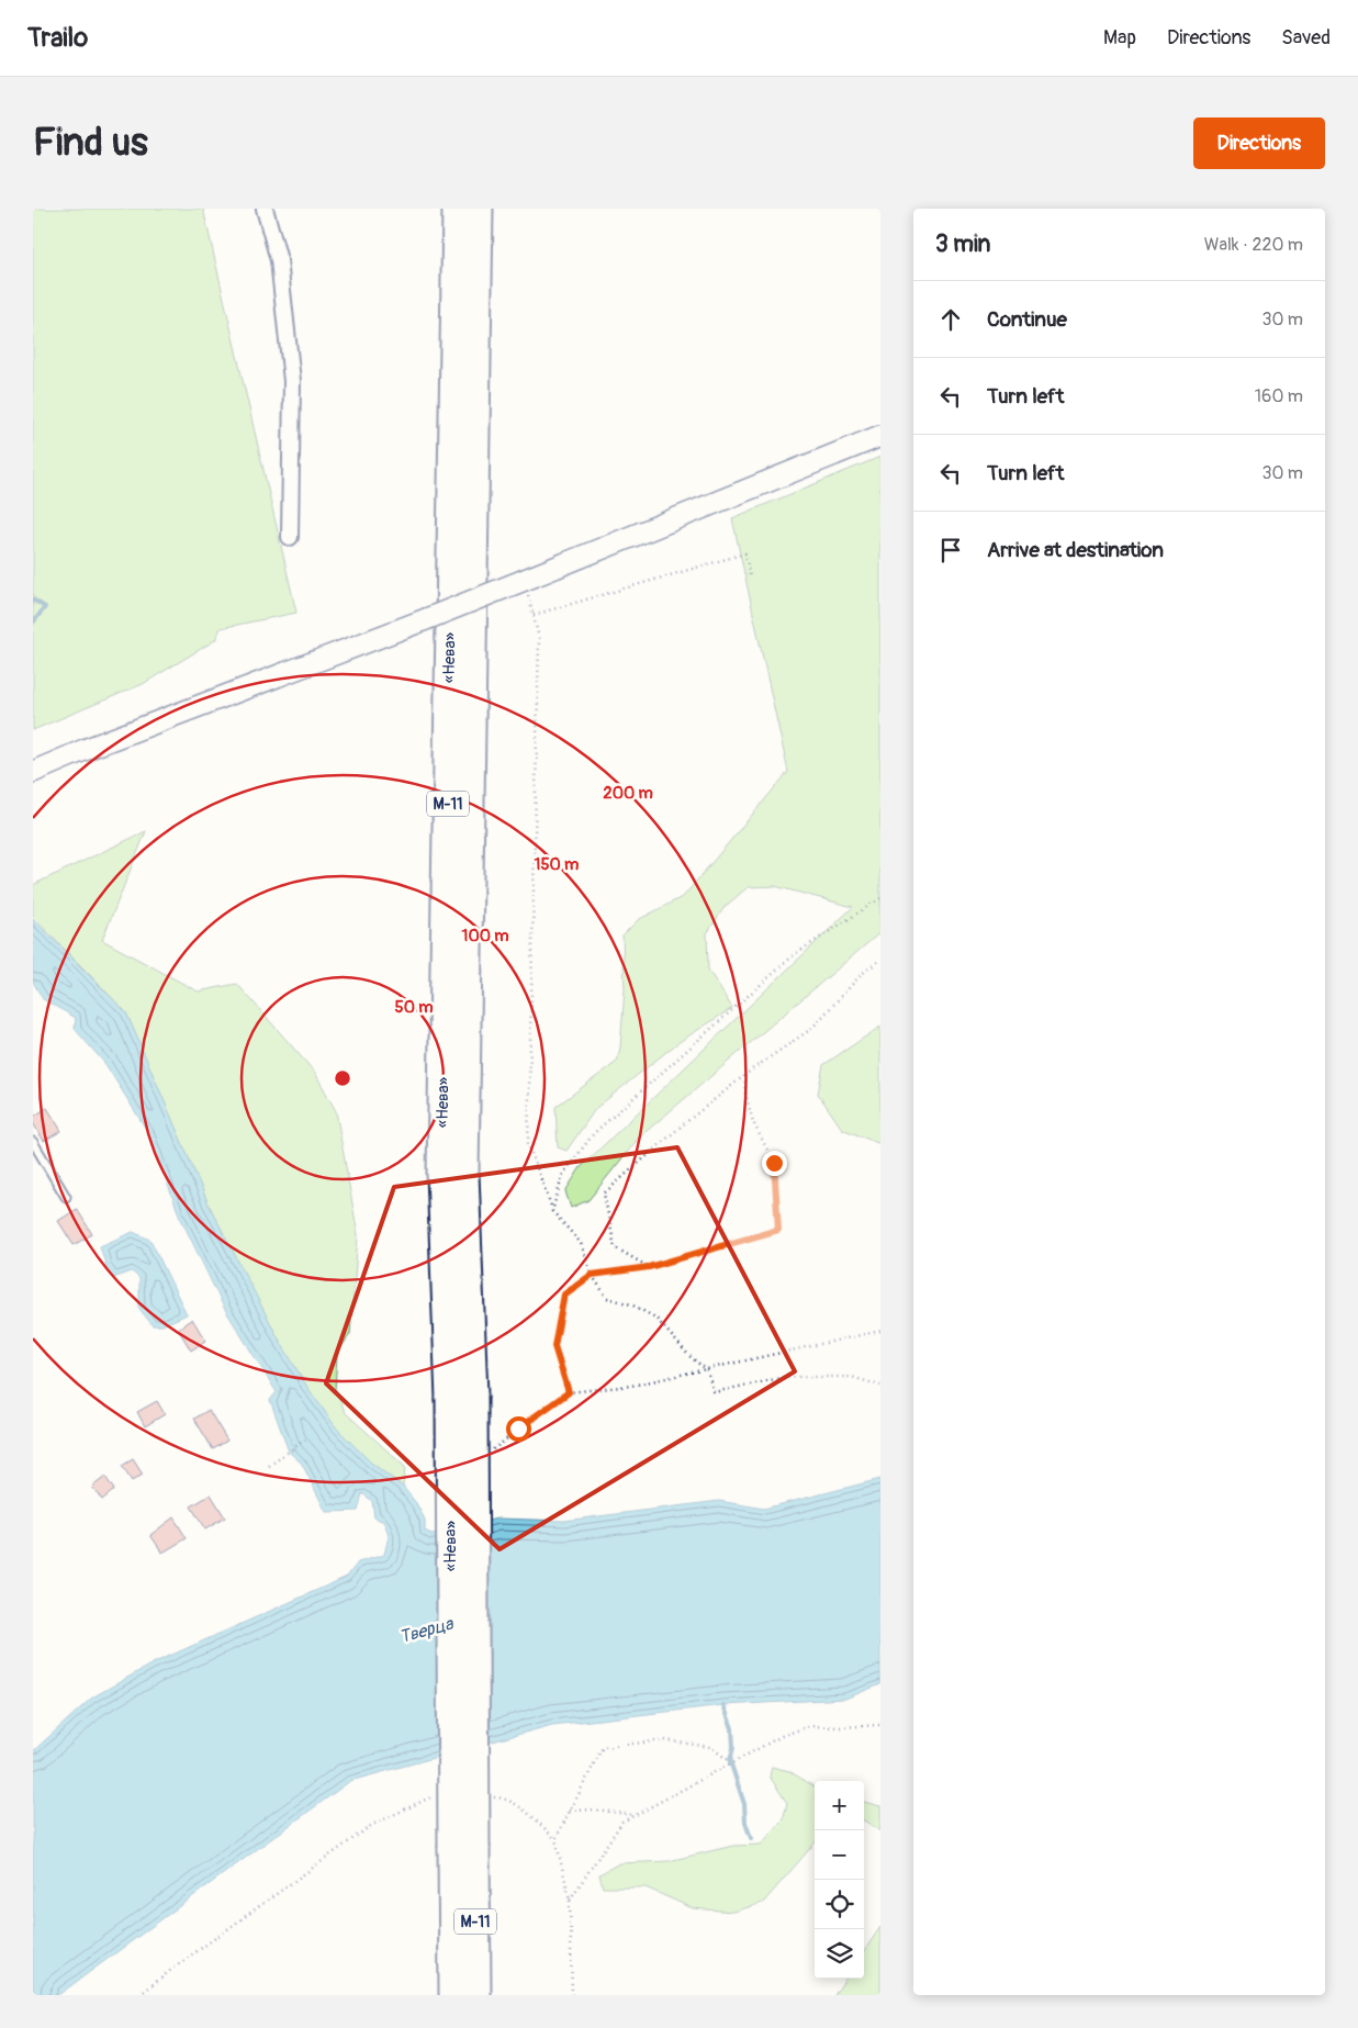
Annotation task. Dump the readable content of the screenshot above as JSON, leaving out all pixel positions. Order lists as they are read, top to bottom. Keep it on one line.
{"streets":{"highway":["«Нева»","М-11"]},"water":["Тверца"],"page":{"header":"Trailo","nav":["Map","Directions","Saved"],"buttons":"Directions","title":"Find us","heading":["3 min","Walk · 220 m"],"list":[["Continue","30 m"],["Turn left","160 m"],["Turn left","30 m"],"Arrive at destination"],"map_buttons":["+","−"]},"rings":["200 m","150 m","100 m","50 m"]}
